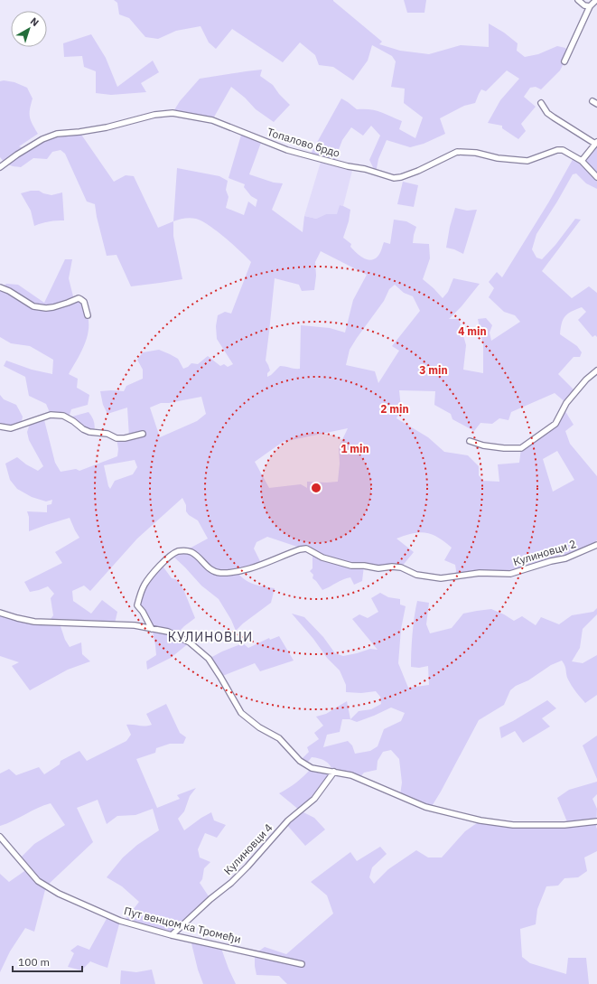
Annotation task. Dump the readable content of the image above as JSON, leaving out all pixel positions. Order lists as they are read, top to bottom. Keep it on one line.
{"streets":{"street":["Топалово брдо","Кулиновци 2","Кулиновци 4","Пут венцом ка Тромеђи"]},"crossings":[["Кулиновци 4","Пут венцом ка Тромеђи"]],"districts":["КУЛИНОВЦИ"],"scale_bar":"100 m","north":"top right","rings":["4 min","3 min","2 min","1 min"]}
